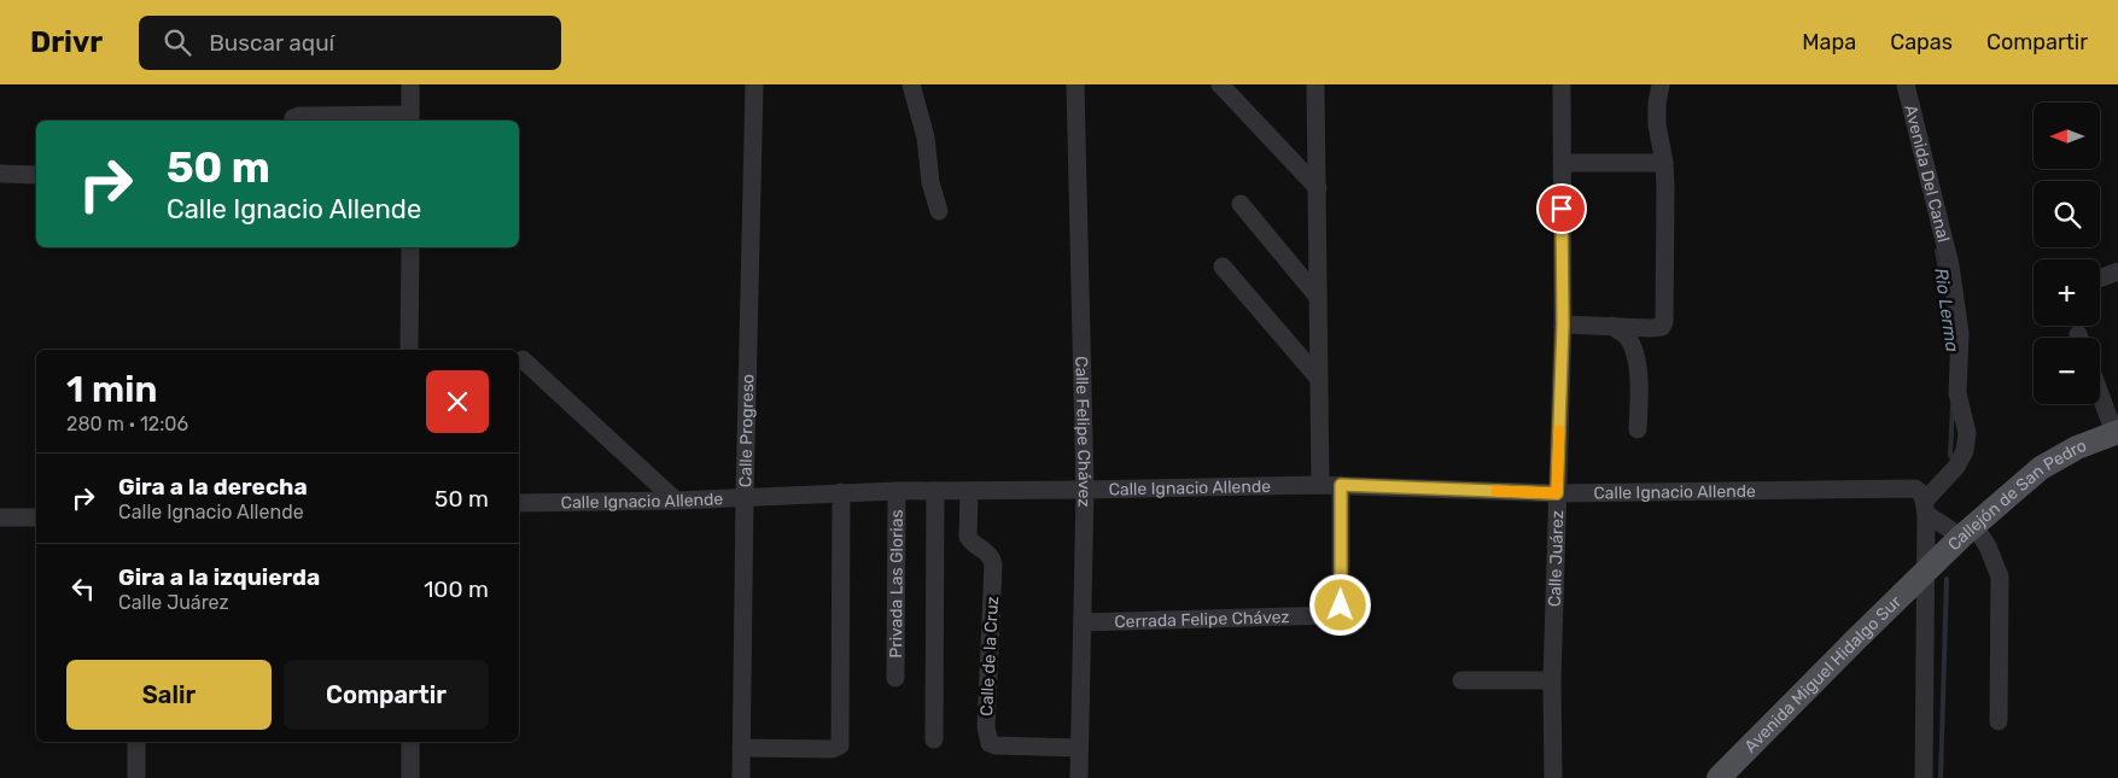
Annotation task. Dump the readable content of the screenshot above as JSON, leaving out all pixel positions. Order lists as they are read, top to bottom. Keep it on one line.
{"streets":{"main road":["Callejón de San Pedro","Avenida Miguel Hidalgo Sur"],"street":["Avenida Del Canal","Calle Progreso","Calle Felipe Chávez","Calle Ignacio Allende","Calle Juárez","Privada Las Glorias","Cerrada Felipe Chávez","Calle de la Cruz"]},"crossings":[["Avenida Del Canal","Calle Ignacio Allende"],["Calle Progreso","Calle Ignacio Allende"],["Calle Felipe Chávez","Calle Ignacio Allende"],["Calle Felipe Chávez","Cerrada Felipe Chávez"],["Calle Felipe Chávez","Calle de la Cruz"],["Calle Ignacio Allende","Calle Juárez"],["Calle Ignacio Allende","Privada Las Glorias"],["Calle Ignacio Allende","Cerrada Felipe Chávez"],["Calle Ignacio Allende","Calle de la Cruz"],["Callejón de San Pedro","Avenida Miguel Hidalgo Sur"]],"water":["Rio Lerma"],"north":"left","page":{"header":"Drivr","search":"Buscar aquí","nav":["Mapa","Capas","Compartir"],"map_buttons":["+","−"],"turn":["50 m","Calle Ignacio Allende"],"heading":["1 min","280 m · 12:06"],"list":[{"name":"Gira a la derecha","note":"Calle Ignacio Allende","value":"50 m"},{"name":"Gira a la izquierda","note":"Calle Juárez","value":"100 m"}],"buttons":["Salir","Compartir"]}}
